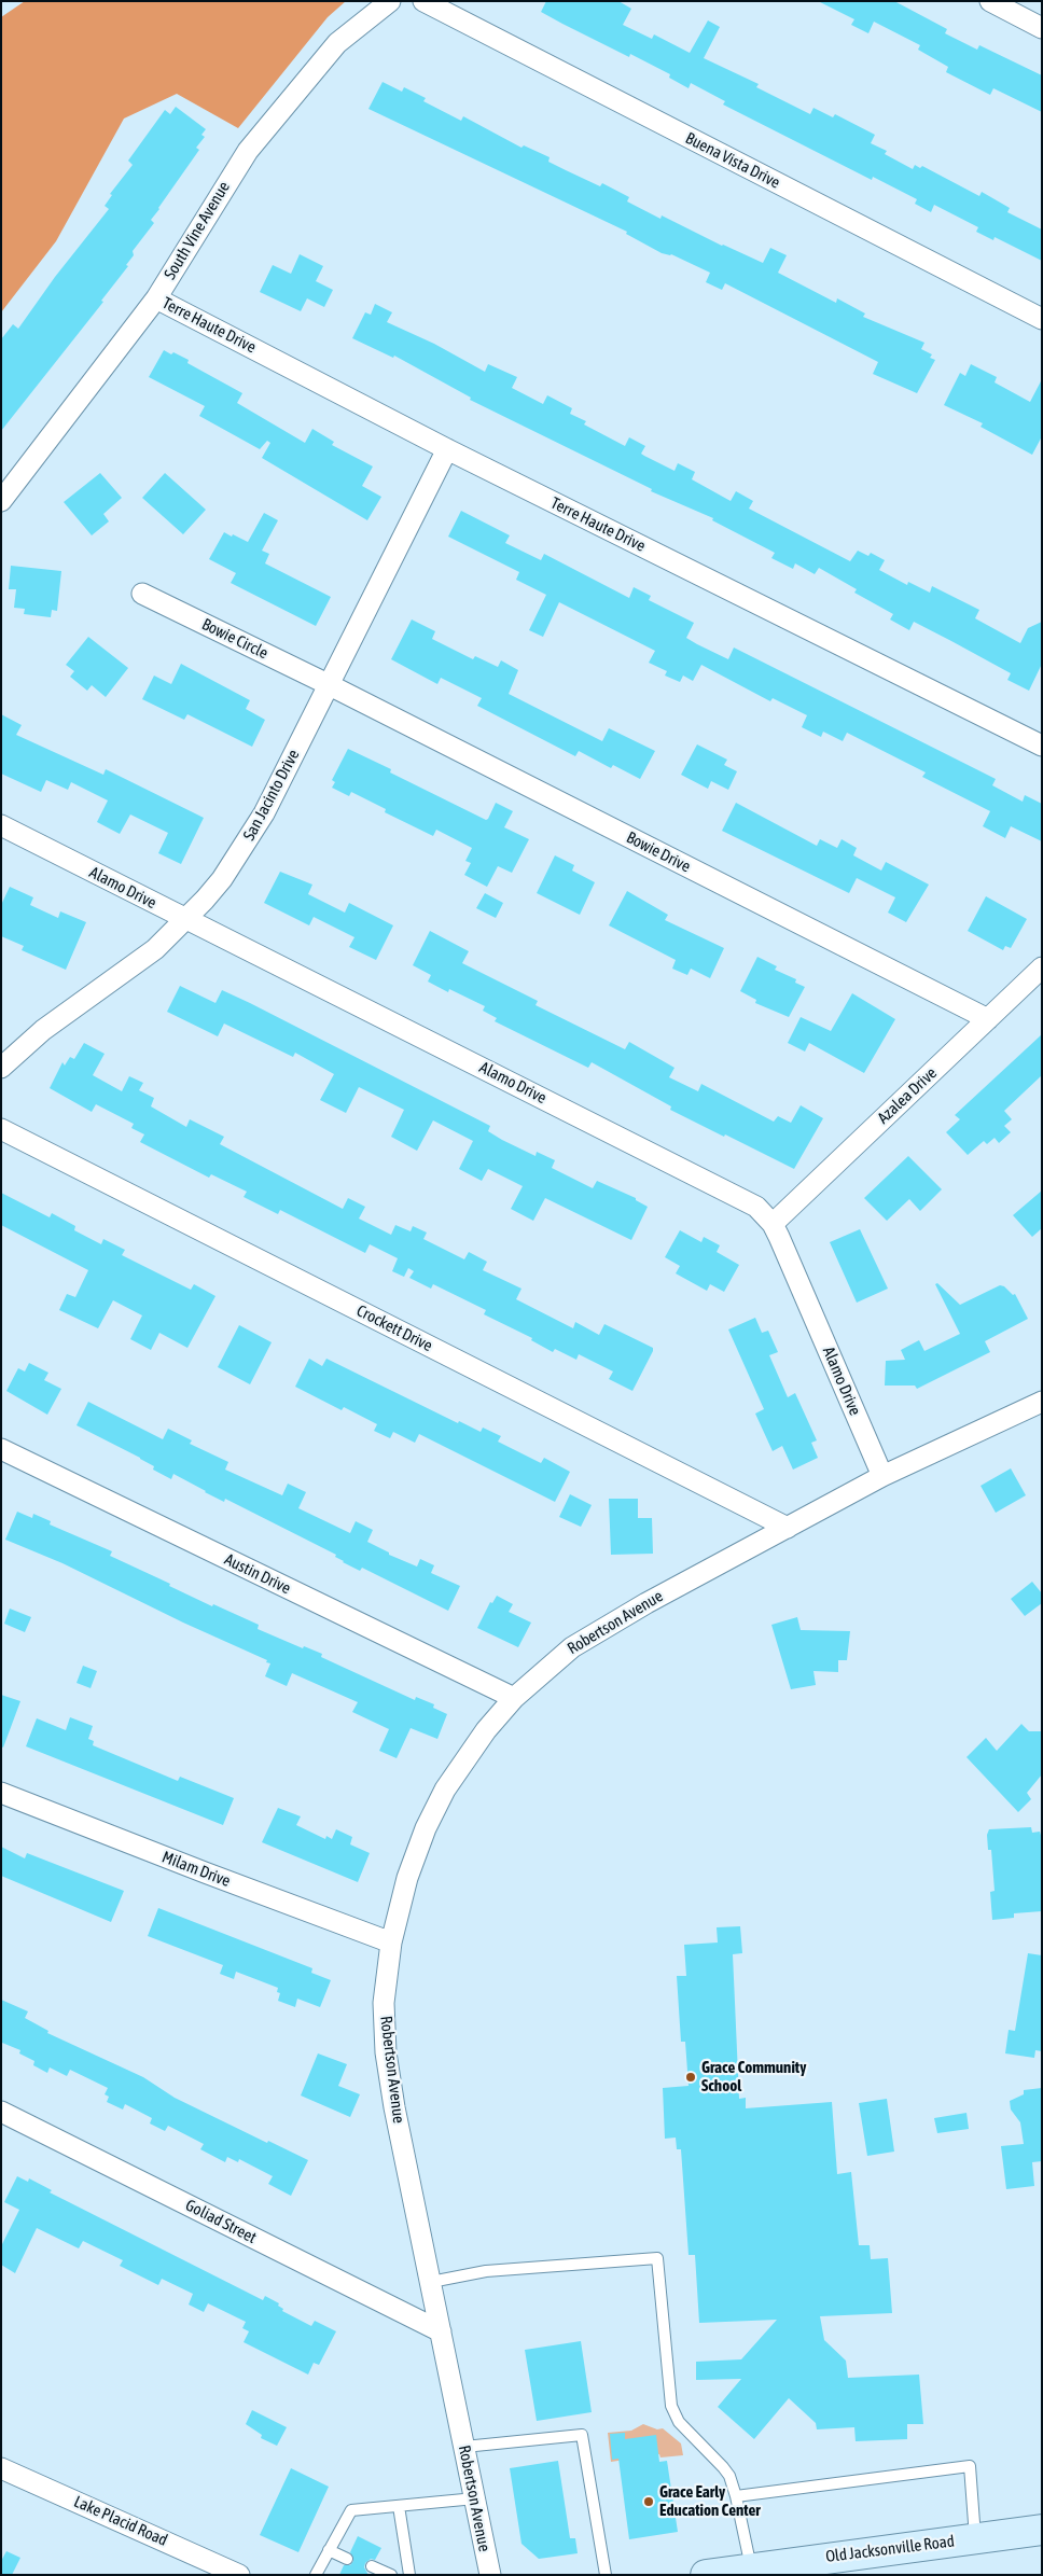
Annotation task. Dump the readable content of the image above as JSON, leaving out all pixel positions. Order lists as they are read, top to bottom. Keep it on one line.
{"streets":{"main road":["Old Jacksonville Road"],"street":["Buena Vista Drive","South Vine Avenue","Terre Haute Drive","Bowie Circle","San Jacinto Drive","Bowie Drive","Alamo Drive","Azalea Drive","Crockett Drive","Austin Drive","Robertson Avenue","Milam Drive","Goliad Street","Lake Placid Road"]},"crossings":[["South Vine Avenue","Terre Haute Drive"],["Terre Haute Drive","San Jacinto Drive"],["Bowie Circle","San Jacinto Drive"],["Bowie Circle","Bowie Drive"],["San Jacinto Drive","Bowie Drive"],["San Jacinto Drive","Alamo Drive"],["Bowie Drive","Azalea Drive"],["Alamo Drive","Azalea Drive"],["Alamo Drive","Robertson Avenue"],["Crockett Drive","Robertson Avenue"],["Austin Drive","Robertson Avenue"],["Robertson Avenue","Milam Drive"],["Robertson Avenue","Goliad Street"]],"places":["Grace Community School","Grace Early Education Center"]}
